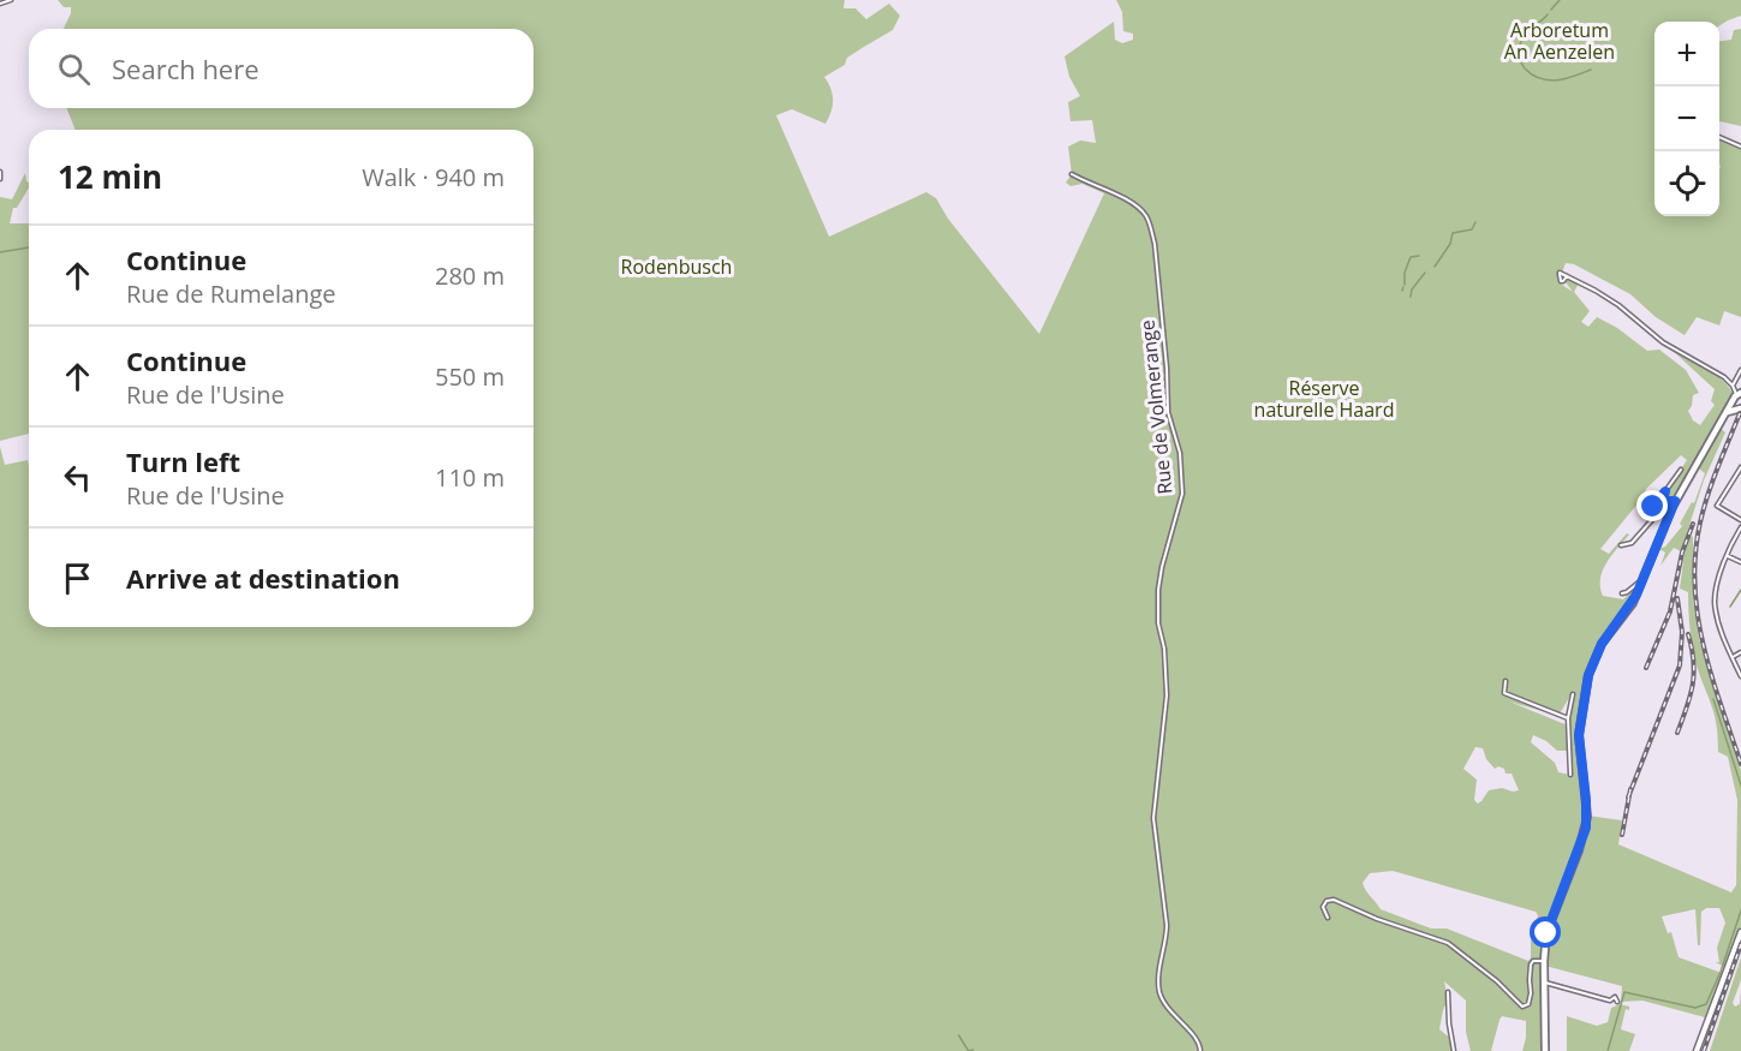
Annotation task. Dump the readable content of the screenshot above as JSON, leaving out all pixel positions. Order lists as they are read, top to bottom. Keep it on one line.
{"streets":{"street":["Rue de Volmerange"]},"parks":["Arboretum An Aenzelen","Rodenbusch","Réserve naturelle Haard"],"page":{"map_buttons":["+","−"],"search":"Search here","heading":["12 min","Walk · 940 m"],"list":[["Continue","Rue de Rumelange","280 m"],["Continue","Rue de l'Usine","550 m"],["Turn left","Rue de l'Usine","110 m"],"Arrive at destination"]}}
